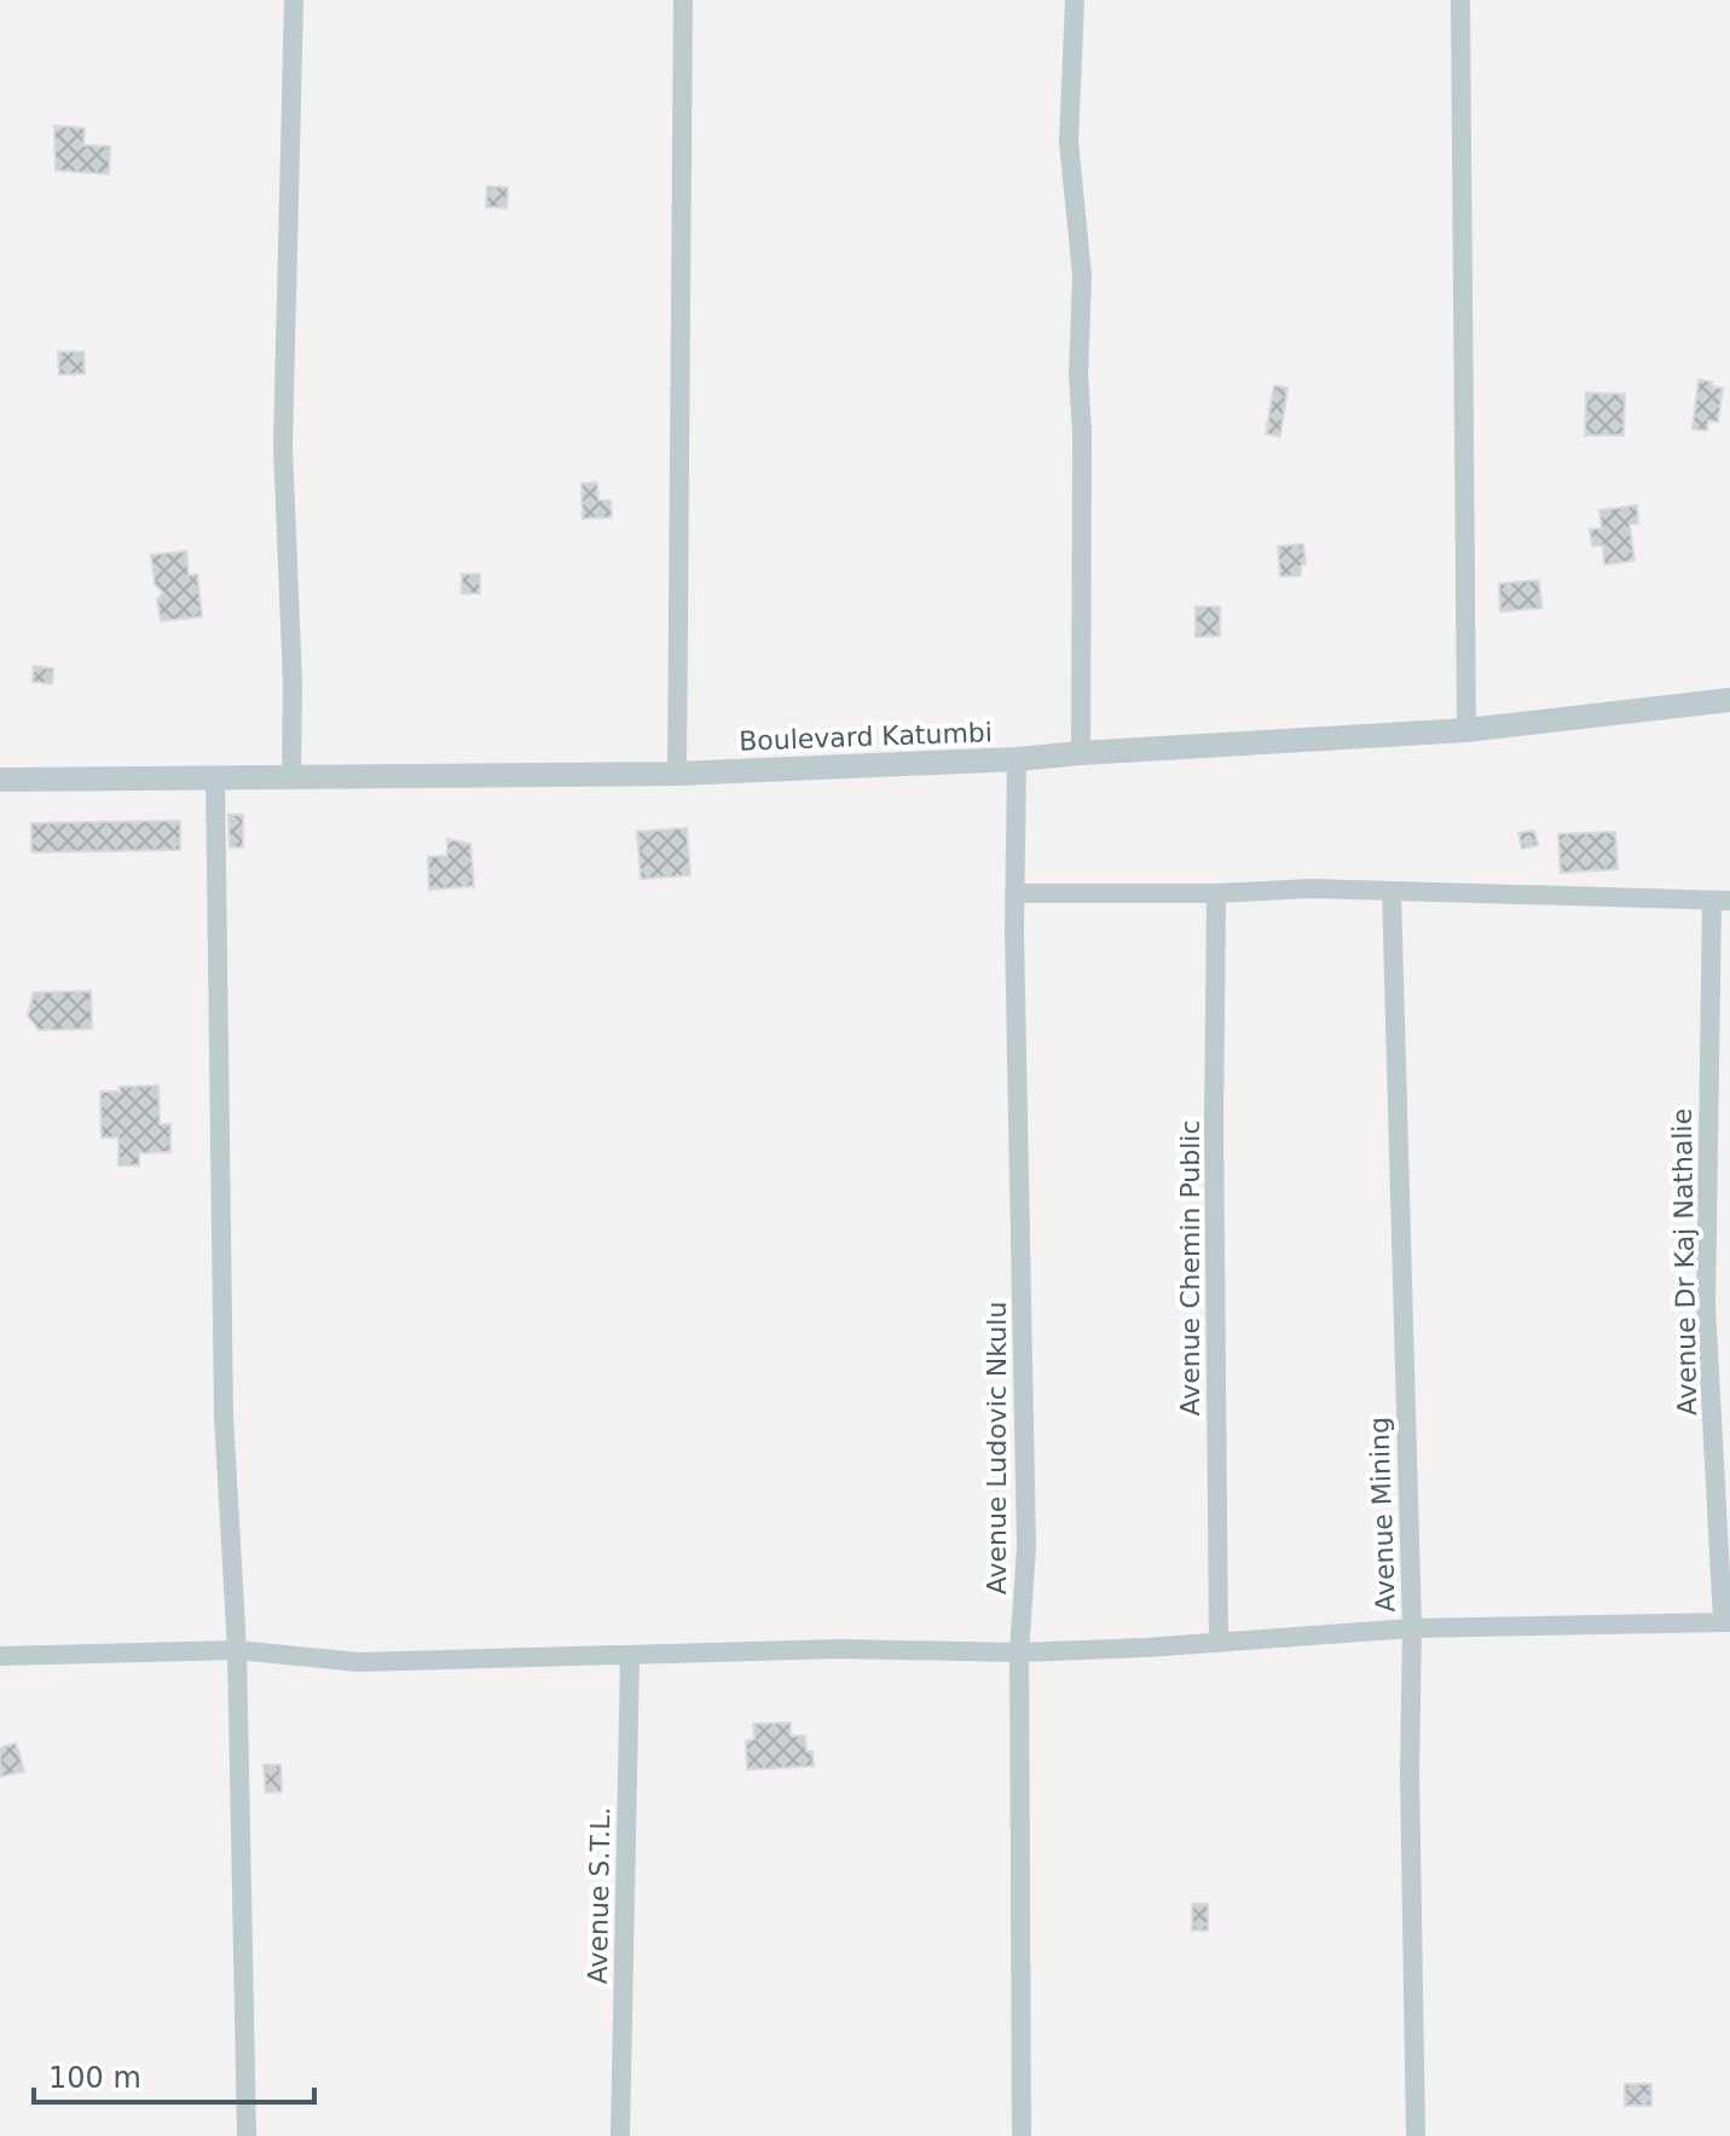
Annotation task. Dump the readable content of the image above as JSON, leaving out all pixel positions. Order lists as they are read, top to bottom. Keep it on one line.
{"streets":{"street":["Boulevard Katumbi","Avenue Dr Kaj Nathalie","Avenue Chemin Public","Avenue Ludovic Nkulu","Avenue Mining","Avenue S.T.L."]},"crossings":[["Boulevard Katumbi","Avenue Ludovic Nkulu"]],"scale_bar":"100 m"}
